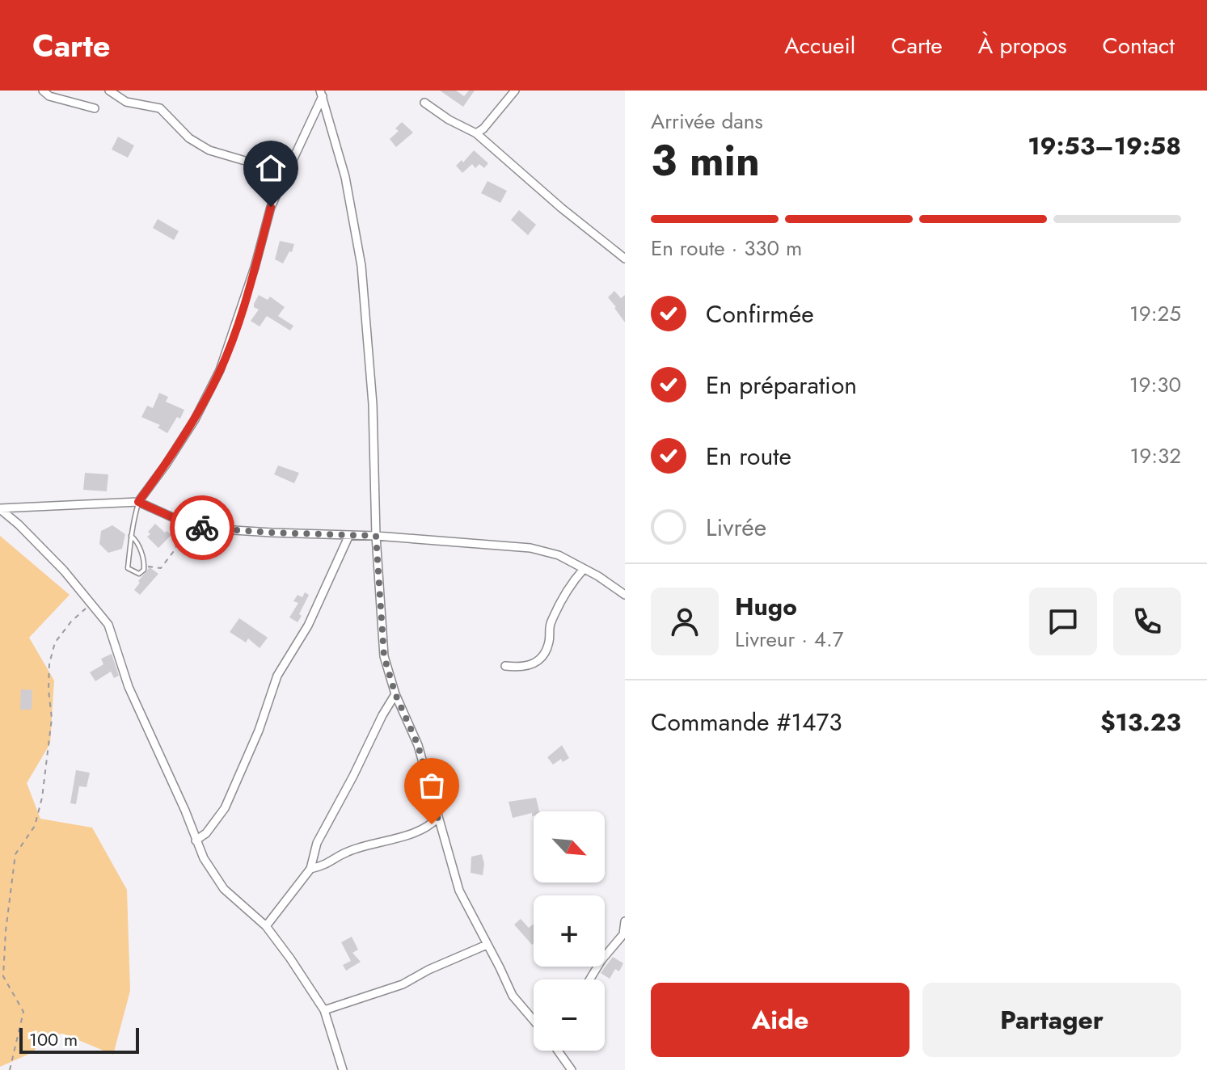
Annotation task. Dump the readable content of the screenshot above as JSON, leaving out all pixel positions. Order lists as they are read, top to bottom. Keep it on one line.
{"scale_bar":"100 m","north":"bottom right","page":{"header":"Carte","nav":["Accueil","Carte","À propos","Contact"],"heading":["3 min","Arrivée dans","19:53–19:58"],"panel":["Hugo","Livreur · 4.7","Commande #1473","$13.23"],"bar":"En route · 330 m","list":[["Confirmée","19:25"],["En préparation","19:30"],["En route","19:32"],"Livrée"],"map_buttons":["+","−"],"buttons":["Aide","Partager"],"scale":"100 m"}}
